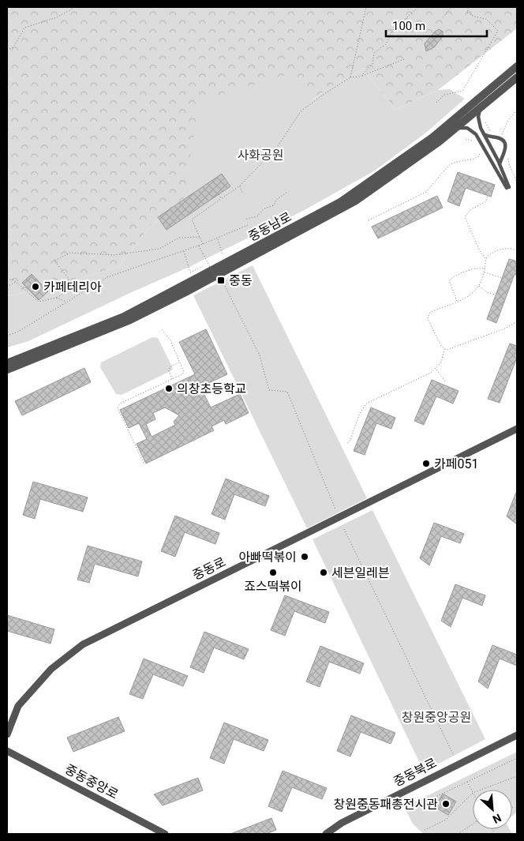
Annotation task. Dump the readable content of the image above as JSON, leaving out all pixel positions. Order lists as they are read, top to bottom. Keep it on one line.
{"streets":{"street":["중동남로","중동로","중동북로","중동중앙로"]},"parks":["사화공원","창원중앙공원"],"places":{"transit":["중동"],"other":["카페테리아","의창초등학교","카페051","아빠떡볶이","죠스떡볶이","세븐일레븐","창원중동패총전시관"]},"scale_bar":"100 m","north":"bottom right"}
